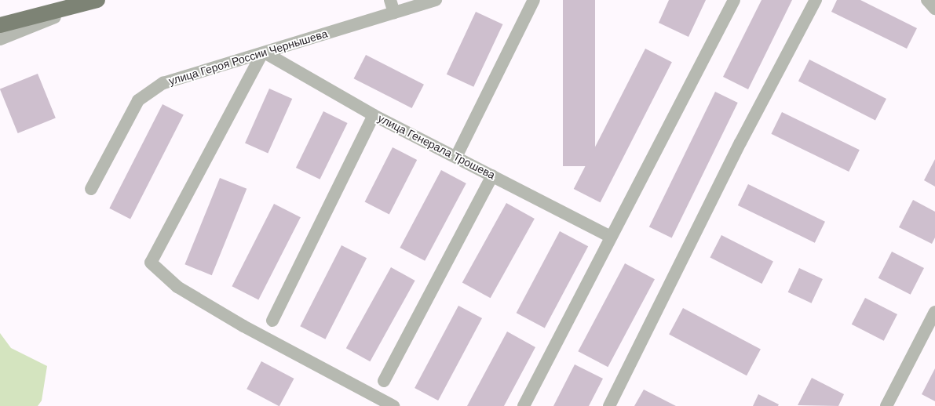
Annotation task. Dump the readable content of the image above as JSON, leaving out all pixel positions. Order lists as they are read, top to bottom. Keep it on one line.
{"streets":{"street":["улица Героя России Чернышева","улица Генерала Трошева"]},"crossings":[["улица Героя России Чернышева","улица Генерала Трошева"]]}
